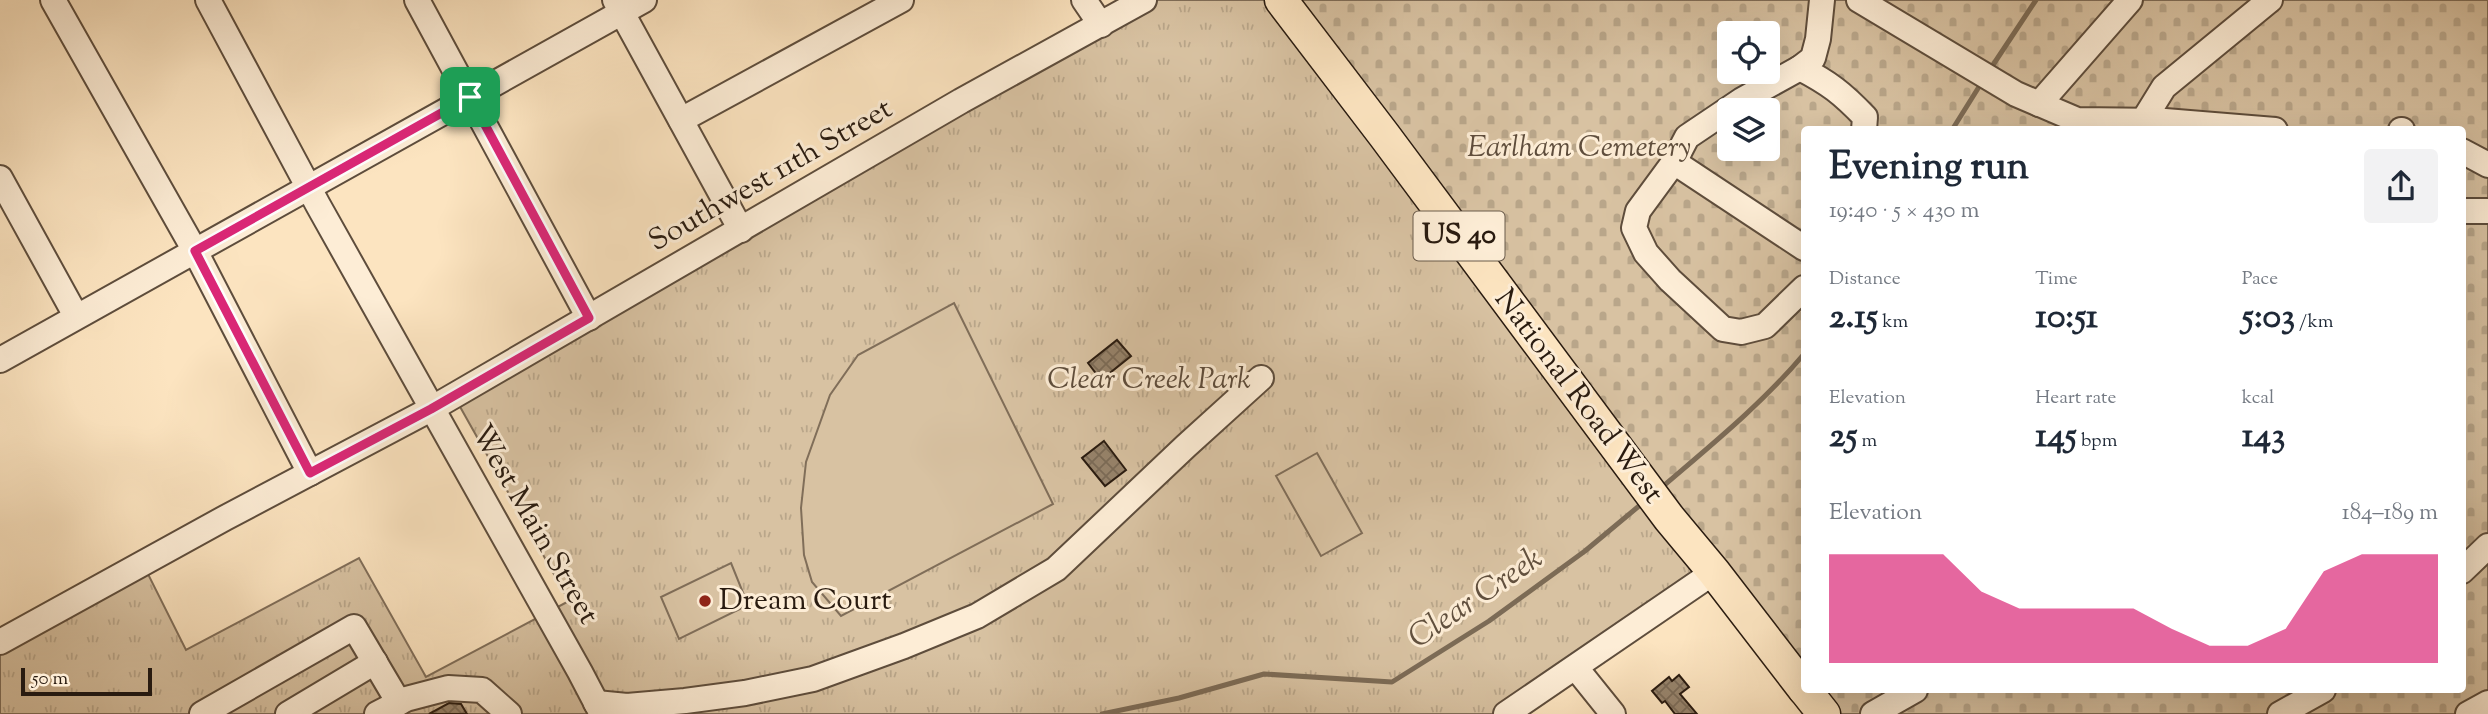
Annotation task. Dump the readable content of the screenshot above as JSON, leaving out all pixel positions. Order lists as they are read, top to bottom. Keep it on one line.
{"streets":{"main road":["US 40","National Road West"],"street":["Southwest 11th Street","West Main Street"]},"crossings":[["Southwest 11th Street","West Main Street"]],"water":["Clear Creek"],"parks":["Earlham Cemetery","Clear Creek Park"],"places":["Dream Court"],"scale_bar":"50 m","page":{"heading":["Evening run","19:40 · 5 × 430 m"],"stats":[["Distance","2.15 km"],["Time","10:51"],["Pace","5:03 /km"],["Elevation","25 m"],["Heart rate","145 bpm"],["kcal","143"]],"chart":["Elevation","184–189 m"],"scale":"50 m"}}
